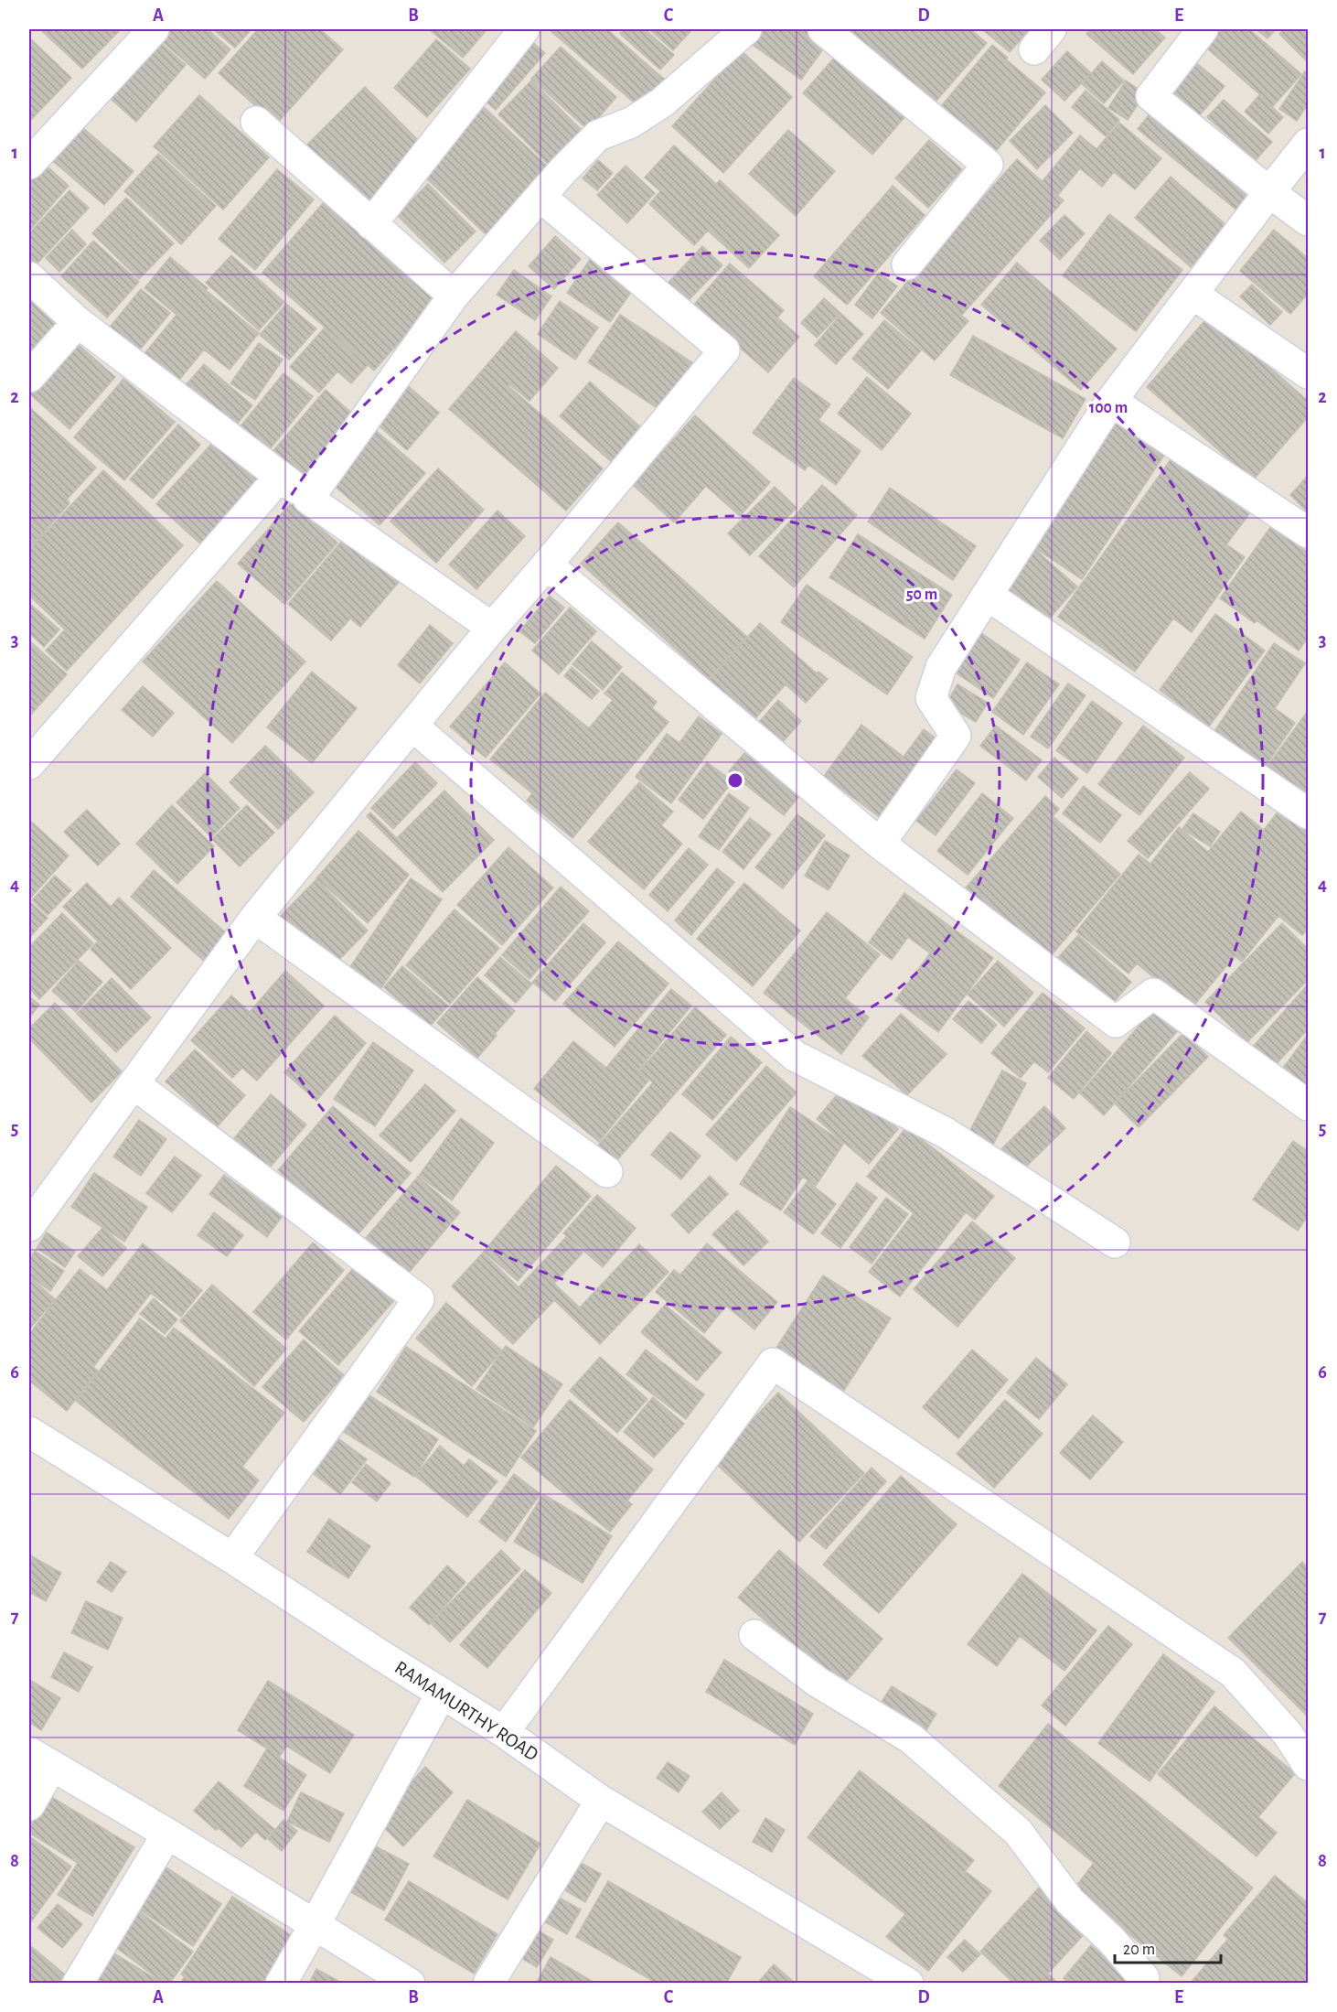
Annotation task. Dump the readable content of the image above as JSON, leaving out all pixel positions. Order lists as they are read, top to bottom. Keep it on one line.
{"streets":{"street":["RAMAMURTHY ROAD"]},"scale_bar":"20 m","grid":{"columns":["A","B","C","D","E"],"rows":["1","2","3","4","5","6","7","8"]},"rings":["100 m","50 m"]}
